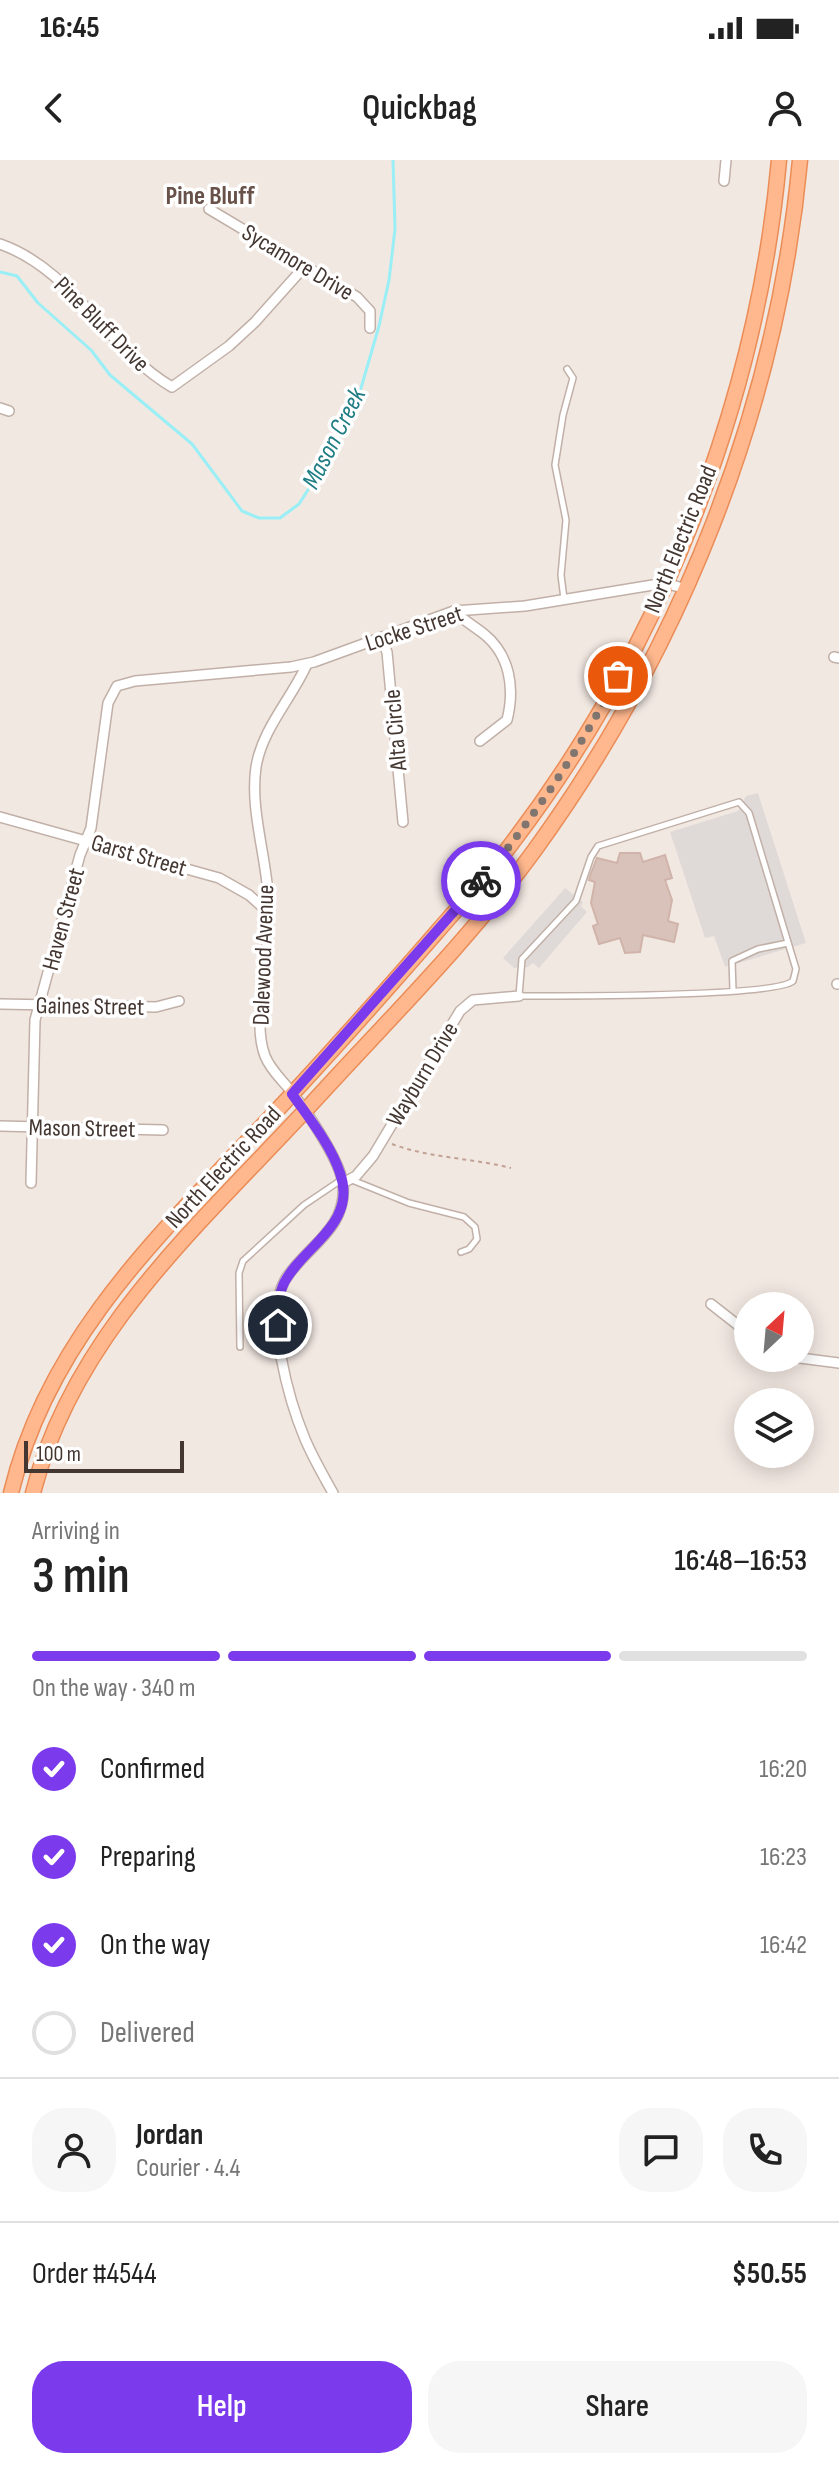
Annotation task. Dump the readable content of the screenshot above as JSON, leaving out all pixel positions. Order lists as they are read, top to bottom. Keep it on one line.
{"streets":{"main road":["North Electric Road"],"street":["Sycamore Drive","Pine Bluff Drive","Locke Street","Alta Circle","Garst Street","Haven Street","Dalewood Avenue","Gaines Street","Wayburn Drive","Mason Street"]},"crossings":[["Sycamore Drive","Pine Bluff Drive"],["North Electric Road","Locke Street"],["North Electric Road","Dalewood Avenue"],["Locke Street","Alta Circle"],["Locke Street","Haven Street"],["Locke Street","Dalewood Avenue"],["Garst Street","Haven Street"],["Garst Street","Dalewood Avenue"],["Haven Street","Gaines Street"],["Haven Street","Mason Street"],["Dalewood Avenue","Wayburn Drive"]],"districts":["Pine Bluff"],"water":["Mason Creek"],"scale_bar":"100 m","north":"top right","page":{"status":"16:45","header":"Quickbag","scale":"100 m","heading":["3 min","Arriving in","16:48–16:53"],"panel":["Jordan","Courier · 4.4","Order #4544","$50.55"],"bar":"On the way · 340 m","list":[["Confirmed","16:20"],["Preparing","16:23"],["On the way","16:42"],"Delivered"],"buttons":["Help","Share"]}}
